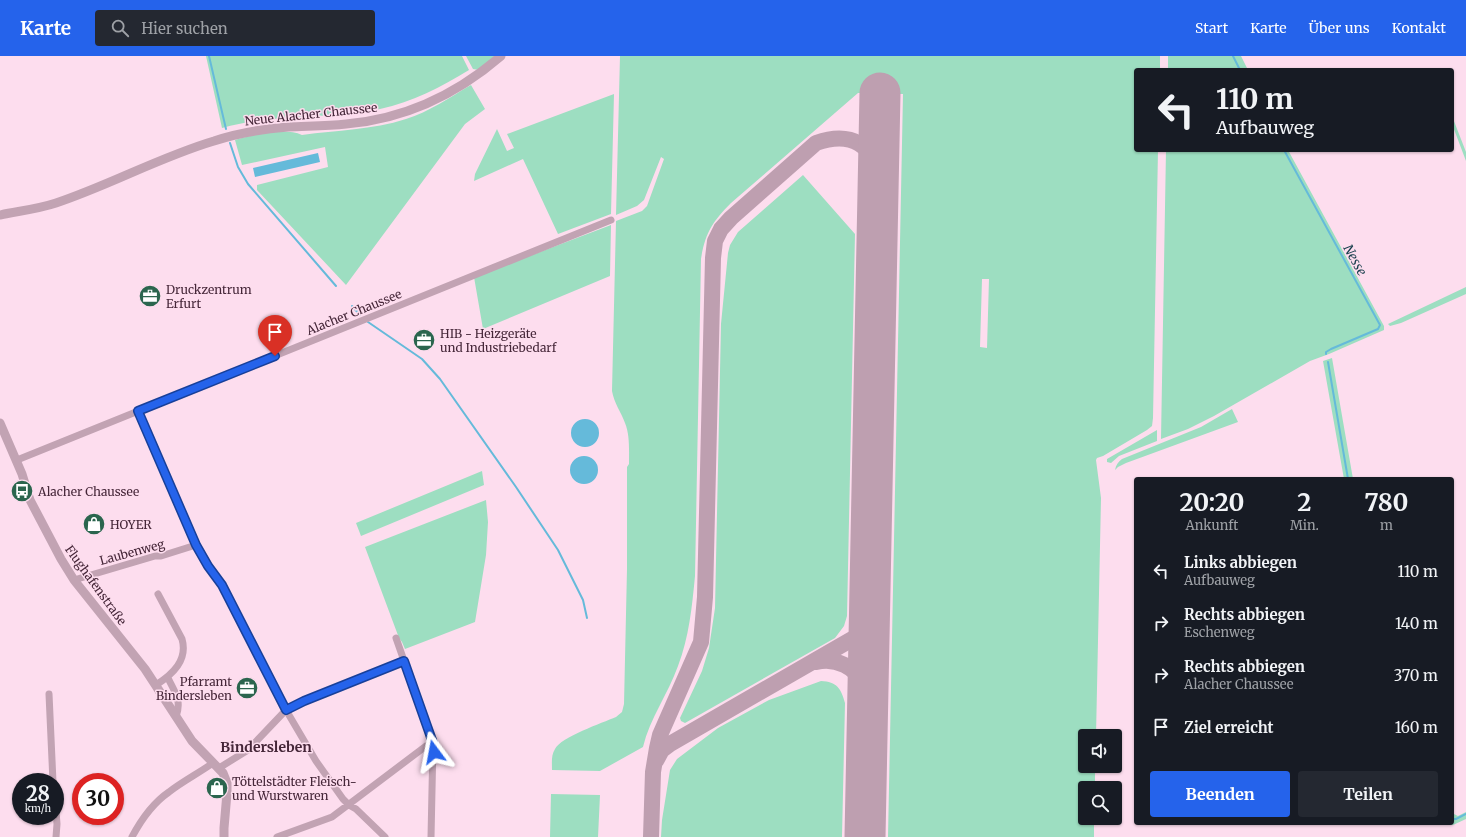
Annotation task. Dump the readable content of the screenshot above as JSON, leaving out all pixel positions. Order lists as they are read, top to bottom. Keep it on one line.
{"streets":{"street":["Neue Alacher Chaussee","Alacher Chaussee","Laubenweg","Flughafenstraße"]},"crossings":[["Alacher Chaussee","Flughafenstraße"],["Laubenweg","Flughafenstraße"]],"districts":["Bindersleben"],"water":["Nesse"],"places":{"office":["Druckzentrum Erfurt","HIB - Heizgeräte und Industriebedarf","Pfarramt Bindersleben"],"bus stop":["Alacher Chaussee"],"shop":["HOYER","Töttelstädter Fleisch- und Wurstwaren"]},"page":{"header":"Karte","search":"Hier suchen","nav":["Start","Karte","Über uns","Kontakt"],"turn":["110 m","Aufbauweg"],"eta":["20:20","Ankunft","2","Min.","780","m"],"list":[{"name":"Links abbiegen","note":"Aufbauweg","value":"110 m"},{"name":"Rechts abbiegen","note":"Eschenweg","value":"140 m"},{"name":"Rechts abbiegen","note":"Alacher Chaussee","value":"370 m"},{"name":"Ziel erreicht","value":"160 m"}],"buttons":["Beenden","Teilen"],"speed":"28 km/h","limit":"30"}}
